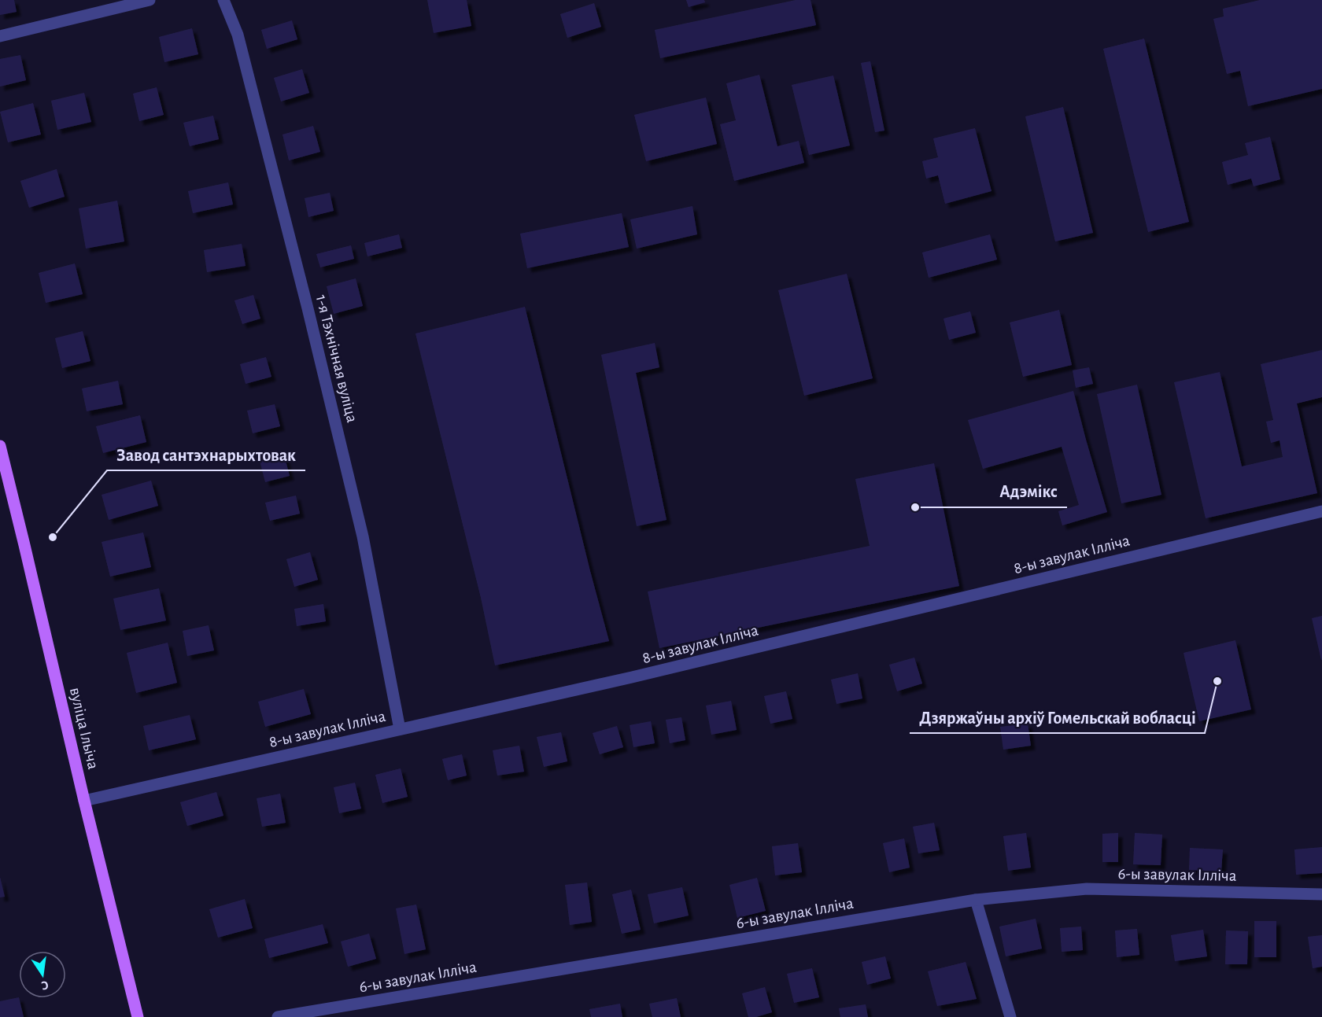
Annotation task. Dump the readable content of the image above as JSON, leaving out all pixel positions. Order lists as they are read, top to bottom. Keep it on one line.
{"streets":{"main road":["вуліца Ільіча"],"street":["1-я Тэхнічная вуліца","8-ы завулак Ілліча","6-ы завулак Ілліча"]},"crossings":[["1-я Тэхнічная вуліца","8-ы завулак Ілліча"],["8-ы завулак Ілліча","вуліца Ільіча"]],"places":["Адэмікс","Завод сантэхнарыхтовак","Дзяржаўны архіў Гомельскай вобласці"],"north":"bottom"}
